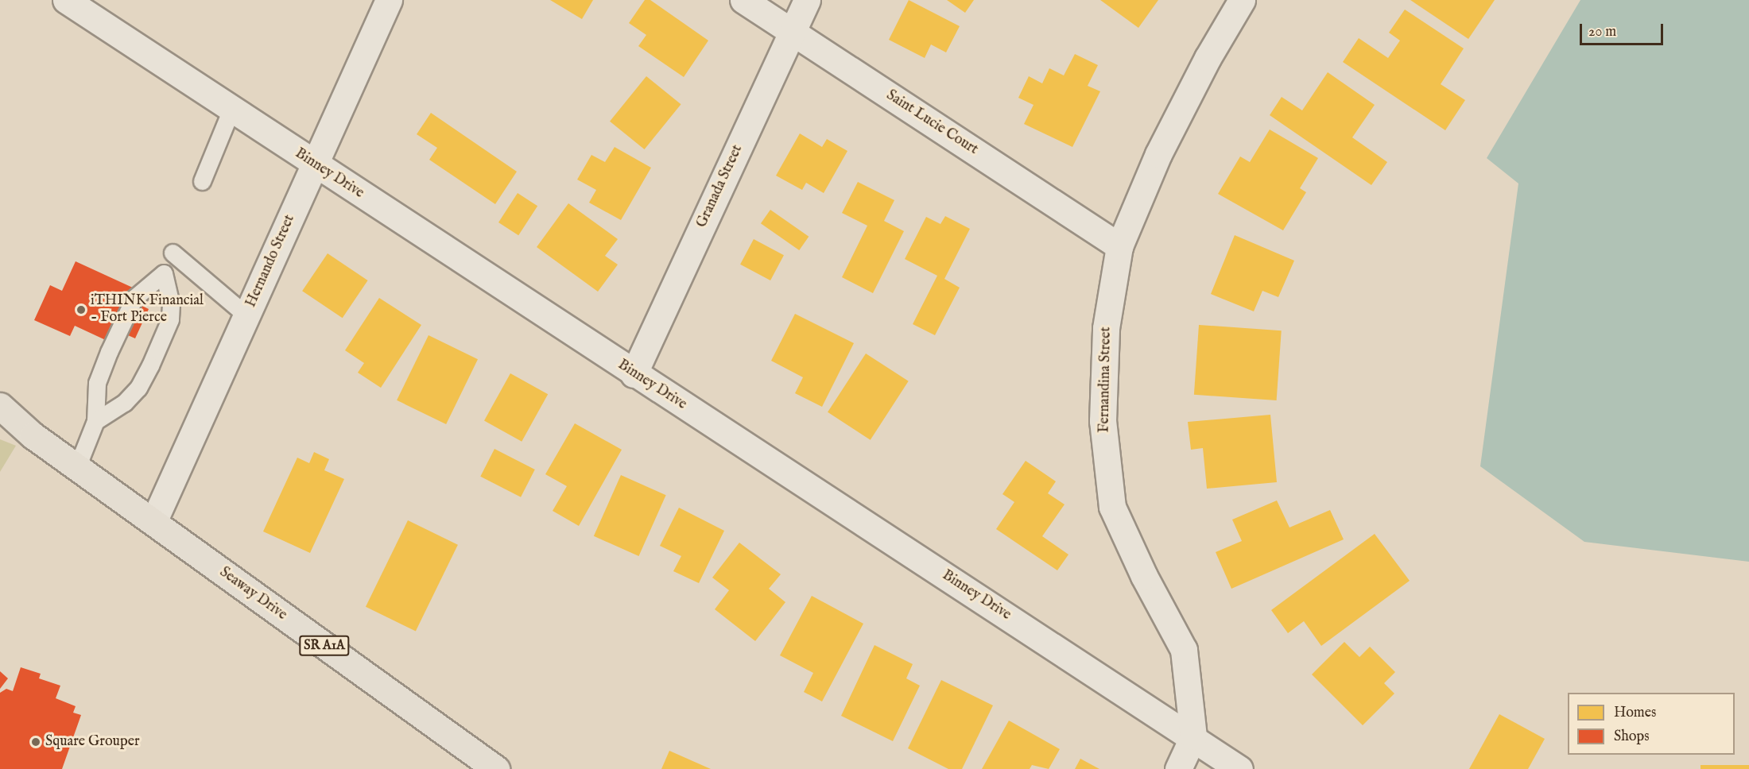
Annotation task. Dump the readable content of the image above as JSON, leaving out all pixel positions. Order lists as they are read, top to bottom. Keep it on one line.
{"streets":{"main road":["Seaway Drive","SR A1A"],"street":["Saint Lucie Court","Binney Drive","Granada Street","Hernando Street","Fernandina Street"]},"crossings":[["Saint Lucie Court","Granada Street"],["Saint Lucie Court","Fernandina Street"],["Binney Drive","Granada Street"],["Binney Drive","Hernando Street"],["Binney Drive","Fernandina Street"],["Hernando Street","Seaway Drive"]],"places":["iTHINK Financial - Fort Pierce","Square Grouper"],"legend":["Homes","Shops"],"scale_bar":"20 m"}
